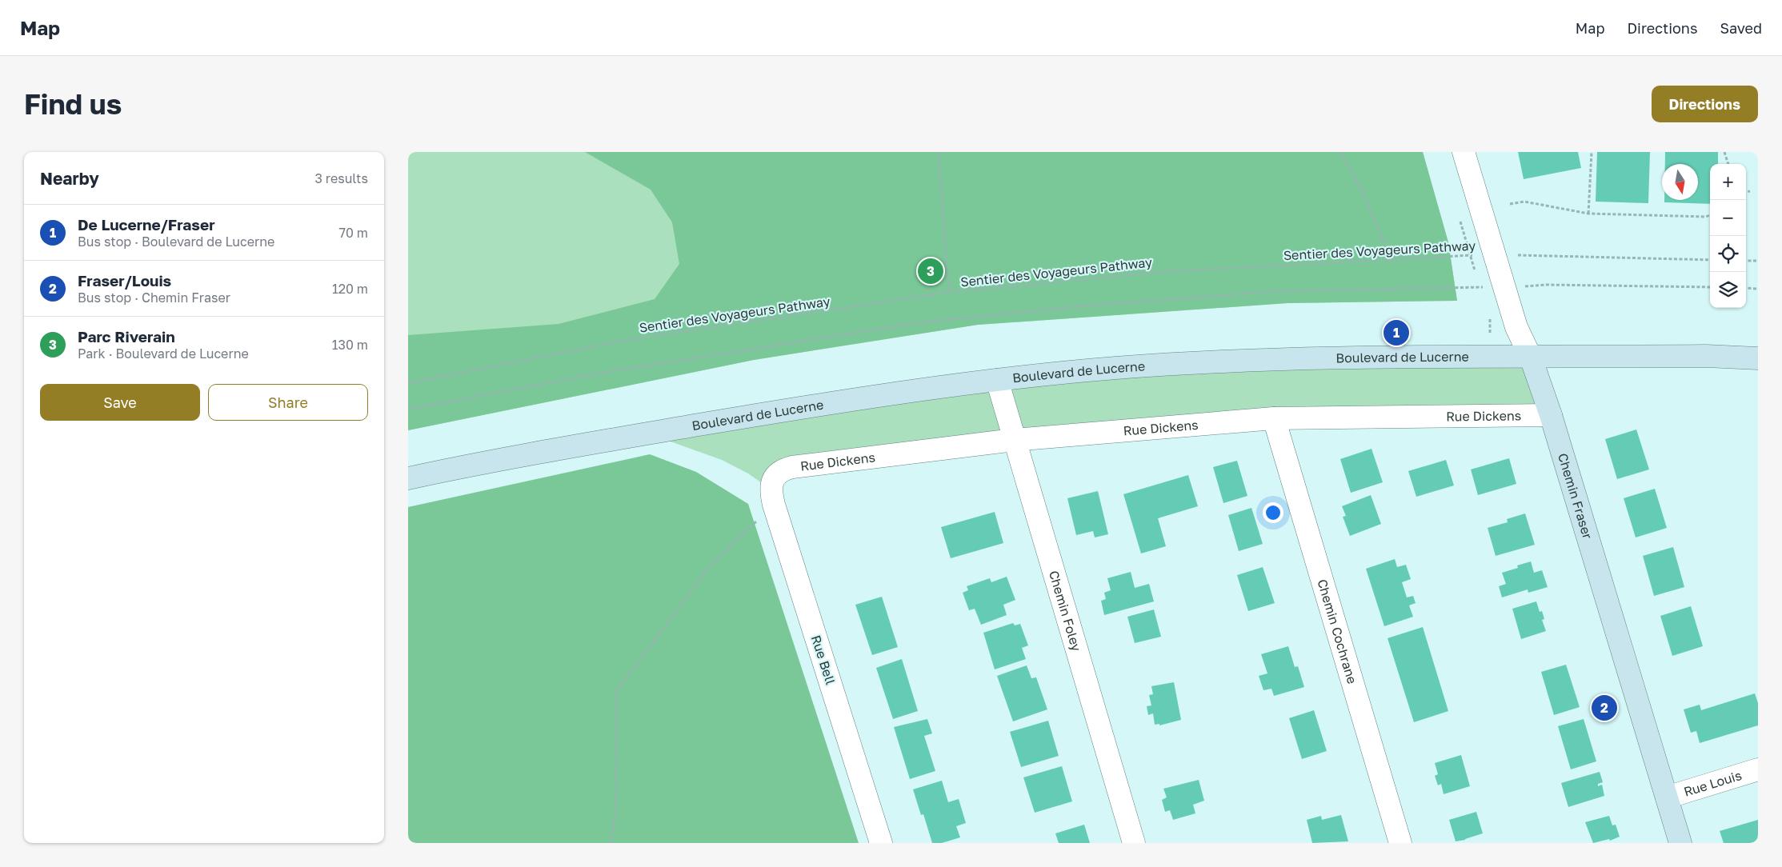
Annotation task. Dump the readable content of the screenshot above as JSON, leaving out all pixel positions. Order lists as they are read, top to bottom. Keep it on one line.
{"streets":{"main road":["Boulevard de Lucerne","Chemin Fraser"],"street":["Rue Dickens","Chemin Foley","Chemin Cochrane","Rue Bell","Rue Louis"],"path":["Sentier des Voyageurs Pathway"]},"crossings":[["Sentier des Voyageurs Pathway","Chemin Fraser"],["Boulevard de Lucerne","Chemin Fraser"],["Boulevard de Lucerne","Chemin Foley"],["Rue Dickens","Chemin Fraser"],["Rue Dickens","Chemin Foley"],["Rue Dickens","Chemin Cochrane"],["Rue Dickens","Rue Bell"],["Chemin Fraser","Rue Louis"]],"north":"bottom","page":{"header":"Map","nav":["Map","Directions","Saved"],"buttons":["Directions",["Save","Share"]],"title":"Find us","heading":["Nearby","3 results"],"map_buttons":["+","−"],"list":[{"mark":"1","name":"De Lucerne/Fraser","note":"Bus stop · Boulevard de Lucerne","value":"70 m"},{"mark":"2","name":"Fraser/Louis","note":"Bus stop · Chemin Fraser","value":"120 m"},{"mark":"3","name":"Parc Riverain","note":"Park · Boulevard de Lucerne","value":"130 m"}],"pins":["3","1","2"]}}
